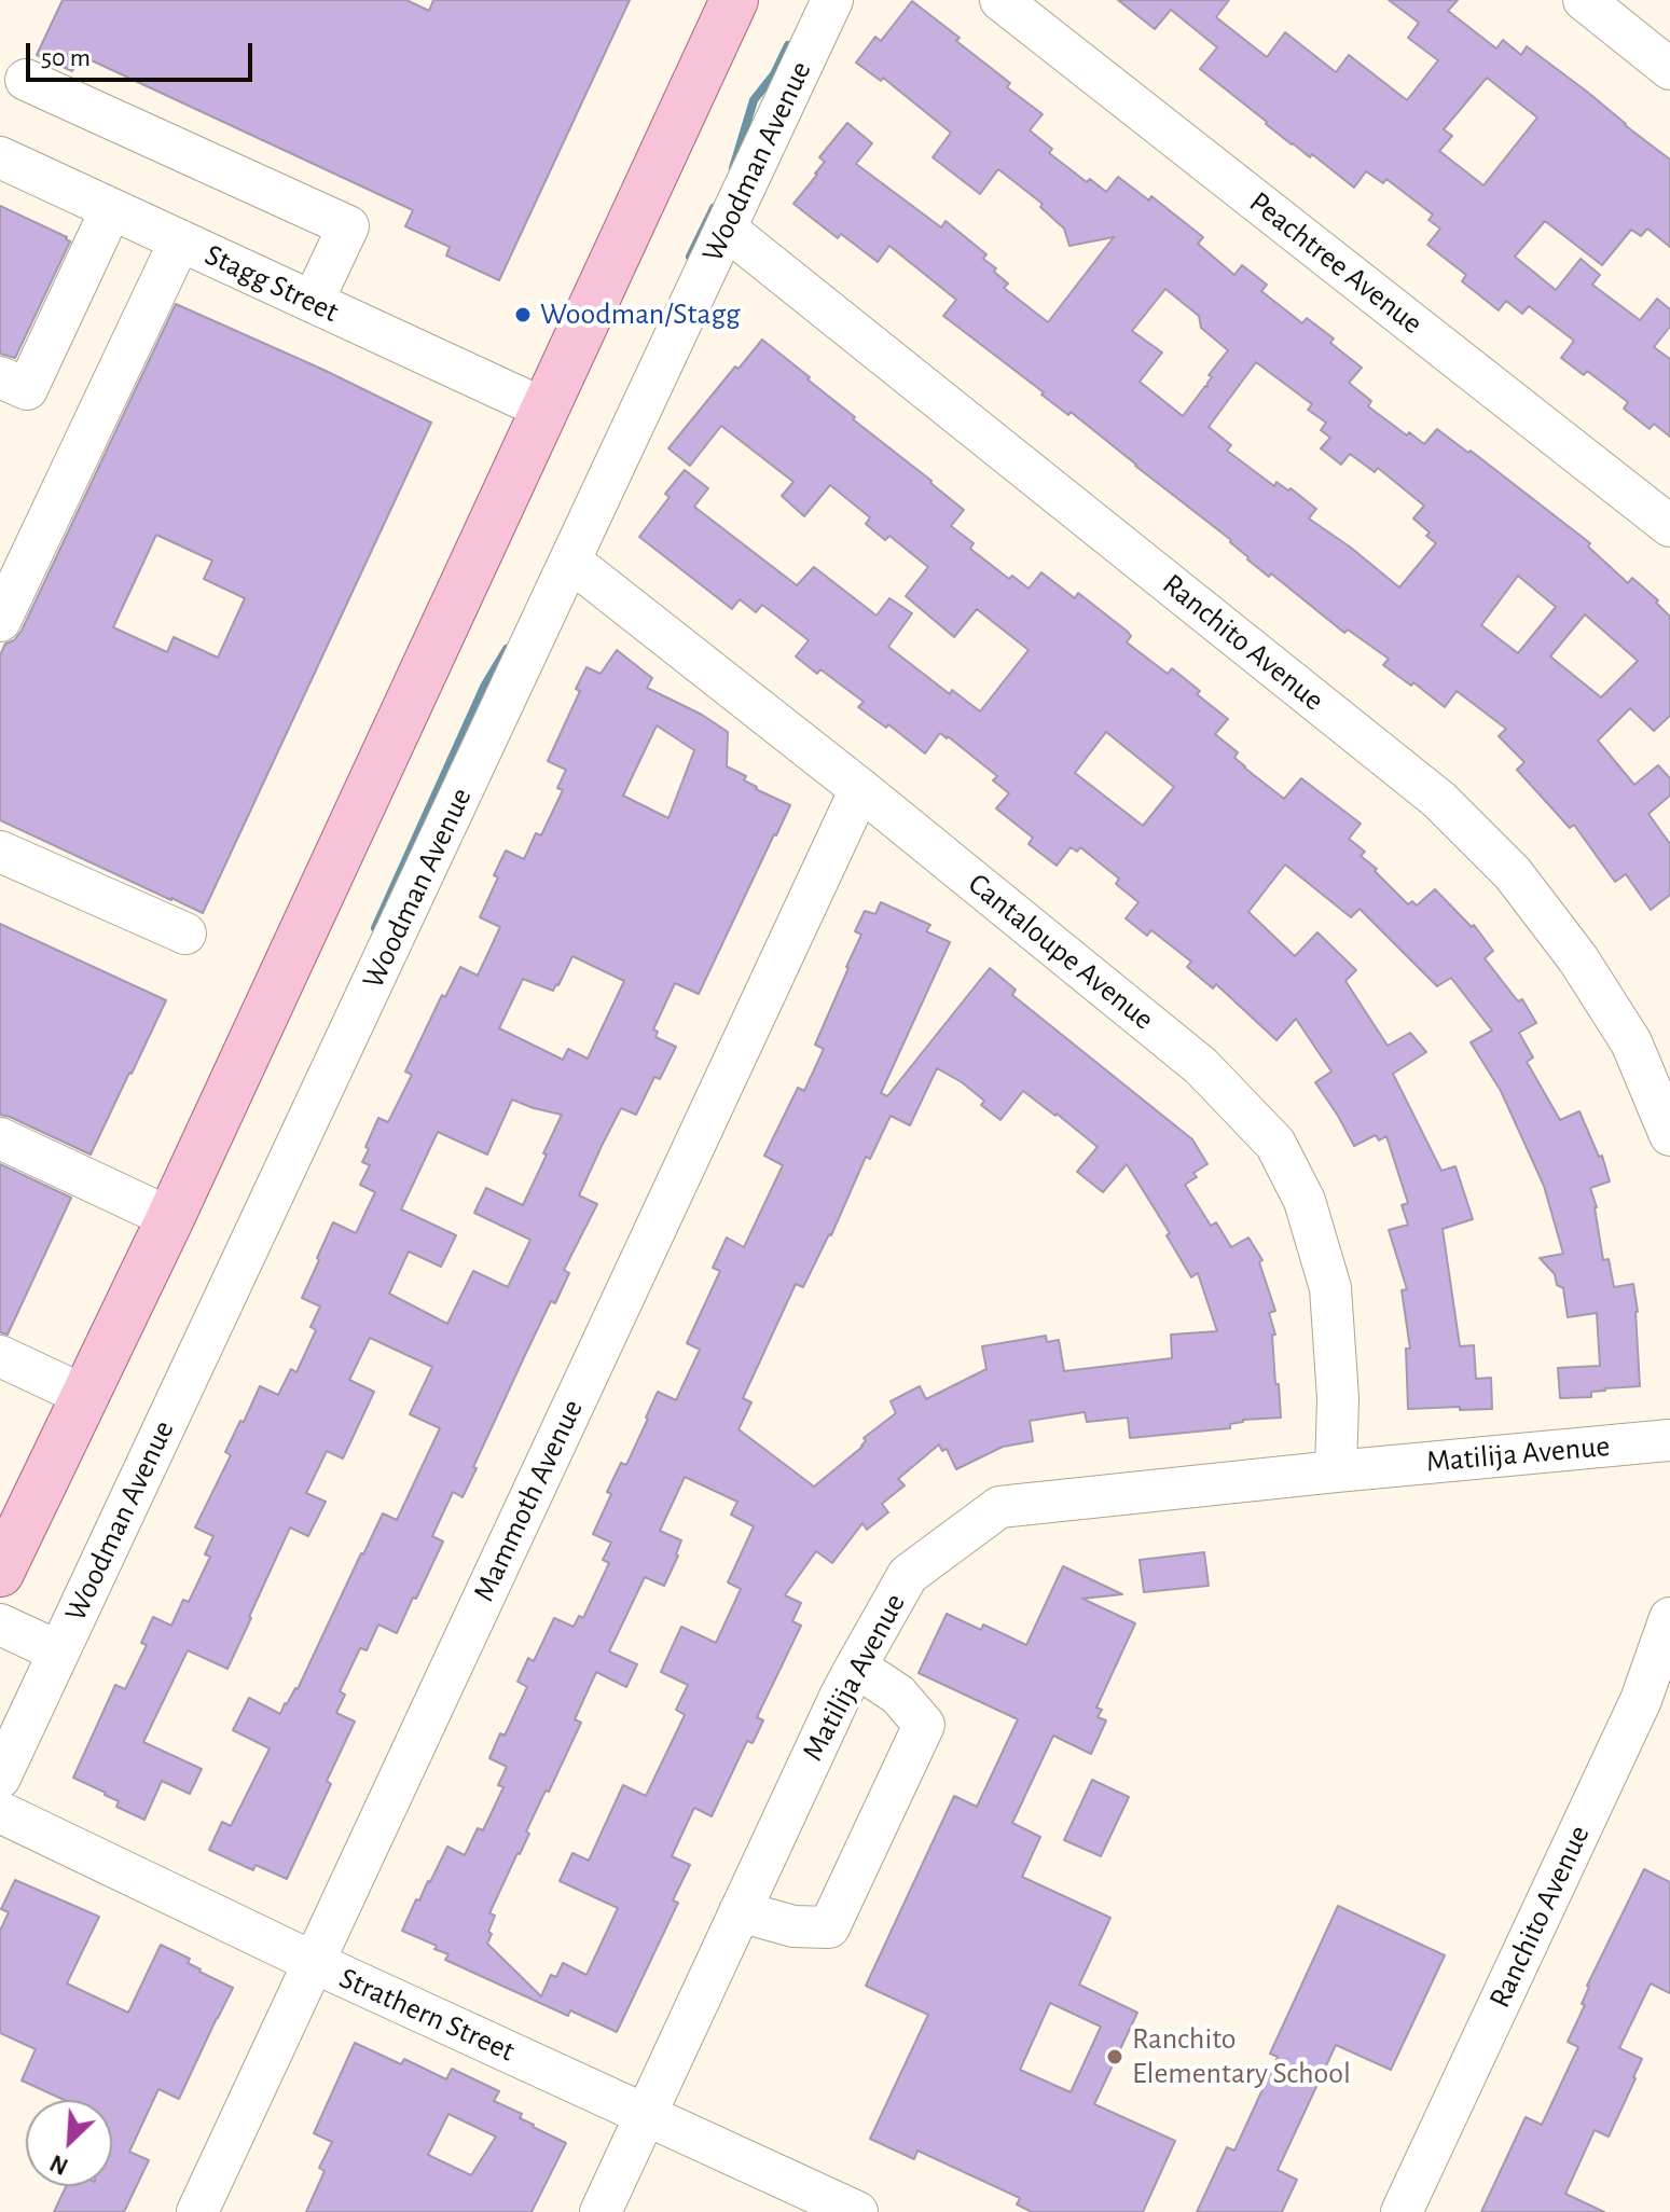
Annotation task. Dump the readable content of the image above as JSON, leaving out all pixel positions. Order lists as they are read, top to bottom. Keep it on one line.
{"streets":{"street":["Woodman Avenue","Peachtree Avenue","Stagg Street","Ranchito Avenue","Cantaloupe Avenue","Matilija Avenue","Mammoth Avenue","Strathern Street"]},"crossings":[["Woodman Avenue","Ranchito Avenue"],["Woodman Avenue","Cantaloupe Avenue"],["Cantaloupe Avenue","Matilija Avenue"],["Cantaloupe Avenue","Mammoth Avenue"],["Matilija Avenue","Strathern Street"],["Mammoth Avenue","Strathern Street"]],"places":["Woodman/Stagg","Ranchito Elementary School"],"scale_bar":"50 m","north":"bottom left"}
